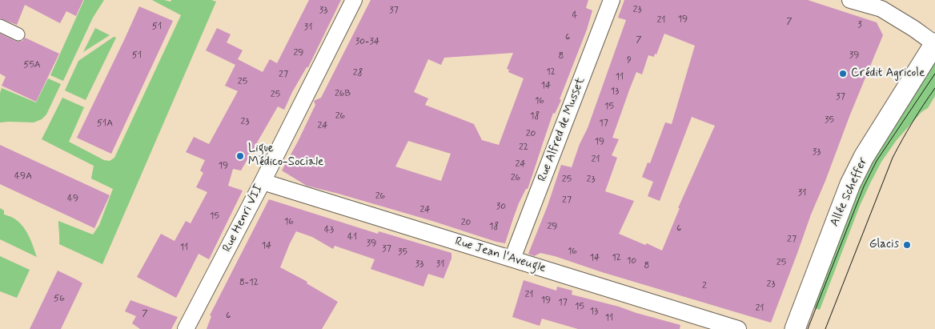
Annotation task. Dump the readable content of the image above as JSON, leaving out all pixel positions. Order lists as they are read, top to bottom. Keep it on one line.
{"streets":{"street":["Rue Alfred de Musset","Allée Scheffer","Rue Henri VII","Rue Jean l'Aveugle"]},"crossings":[["Rue Alfred de Musset","Rue Jean l'Aveugle"],["Rue Henri VII","Rue Jean l'Aveugle"]],"places":["Crédit Agricole","Ligue Médico-Sociale","Glacis"],"house_numbers":["23","33","37","4","19","21","7","3","51","31","6","7","30-34","29","51","39","8","9","55A","12","28","27","11","25","14","13","26B","25","37","16","15","26","18","35","23","51A","17","24","20","19","22","33","21","24","19","49A","26","25","23","31","26","49","27","30","24","15","16","20","18","29","6","43","41","27","39","14","11","37","16","35","14","12","10","25","33","31","8","8-12","23","2","21","56","19","17","15","21","13","7","6","11"]}
